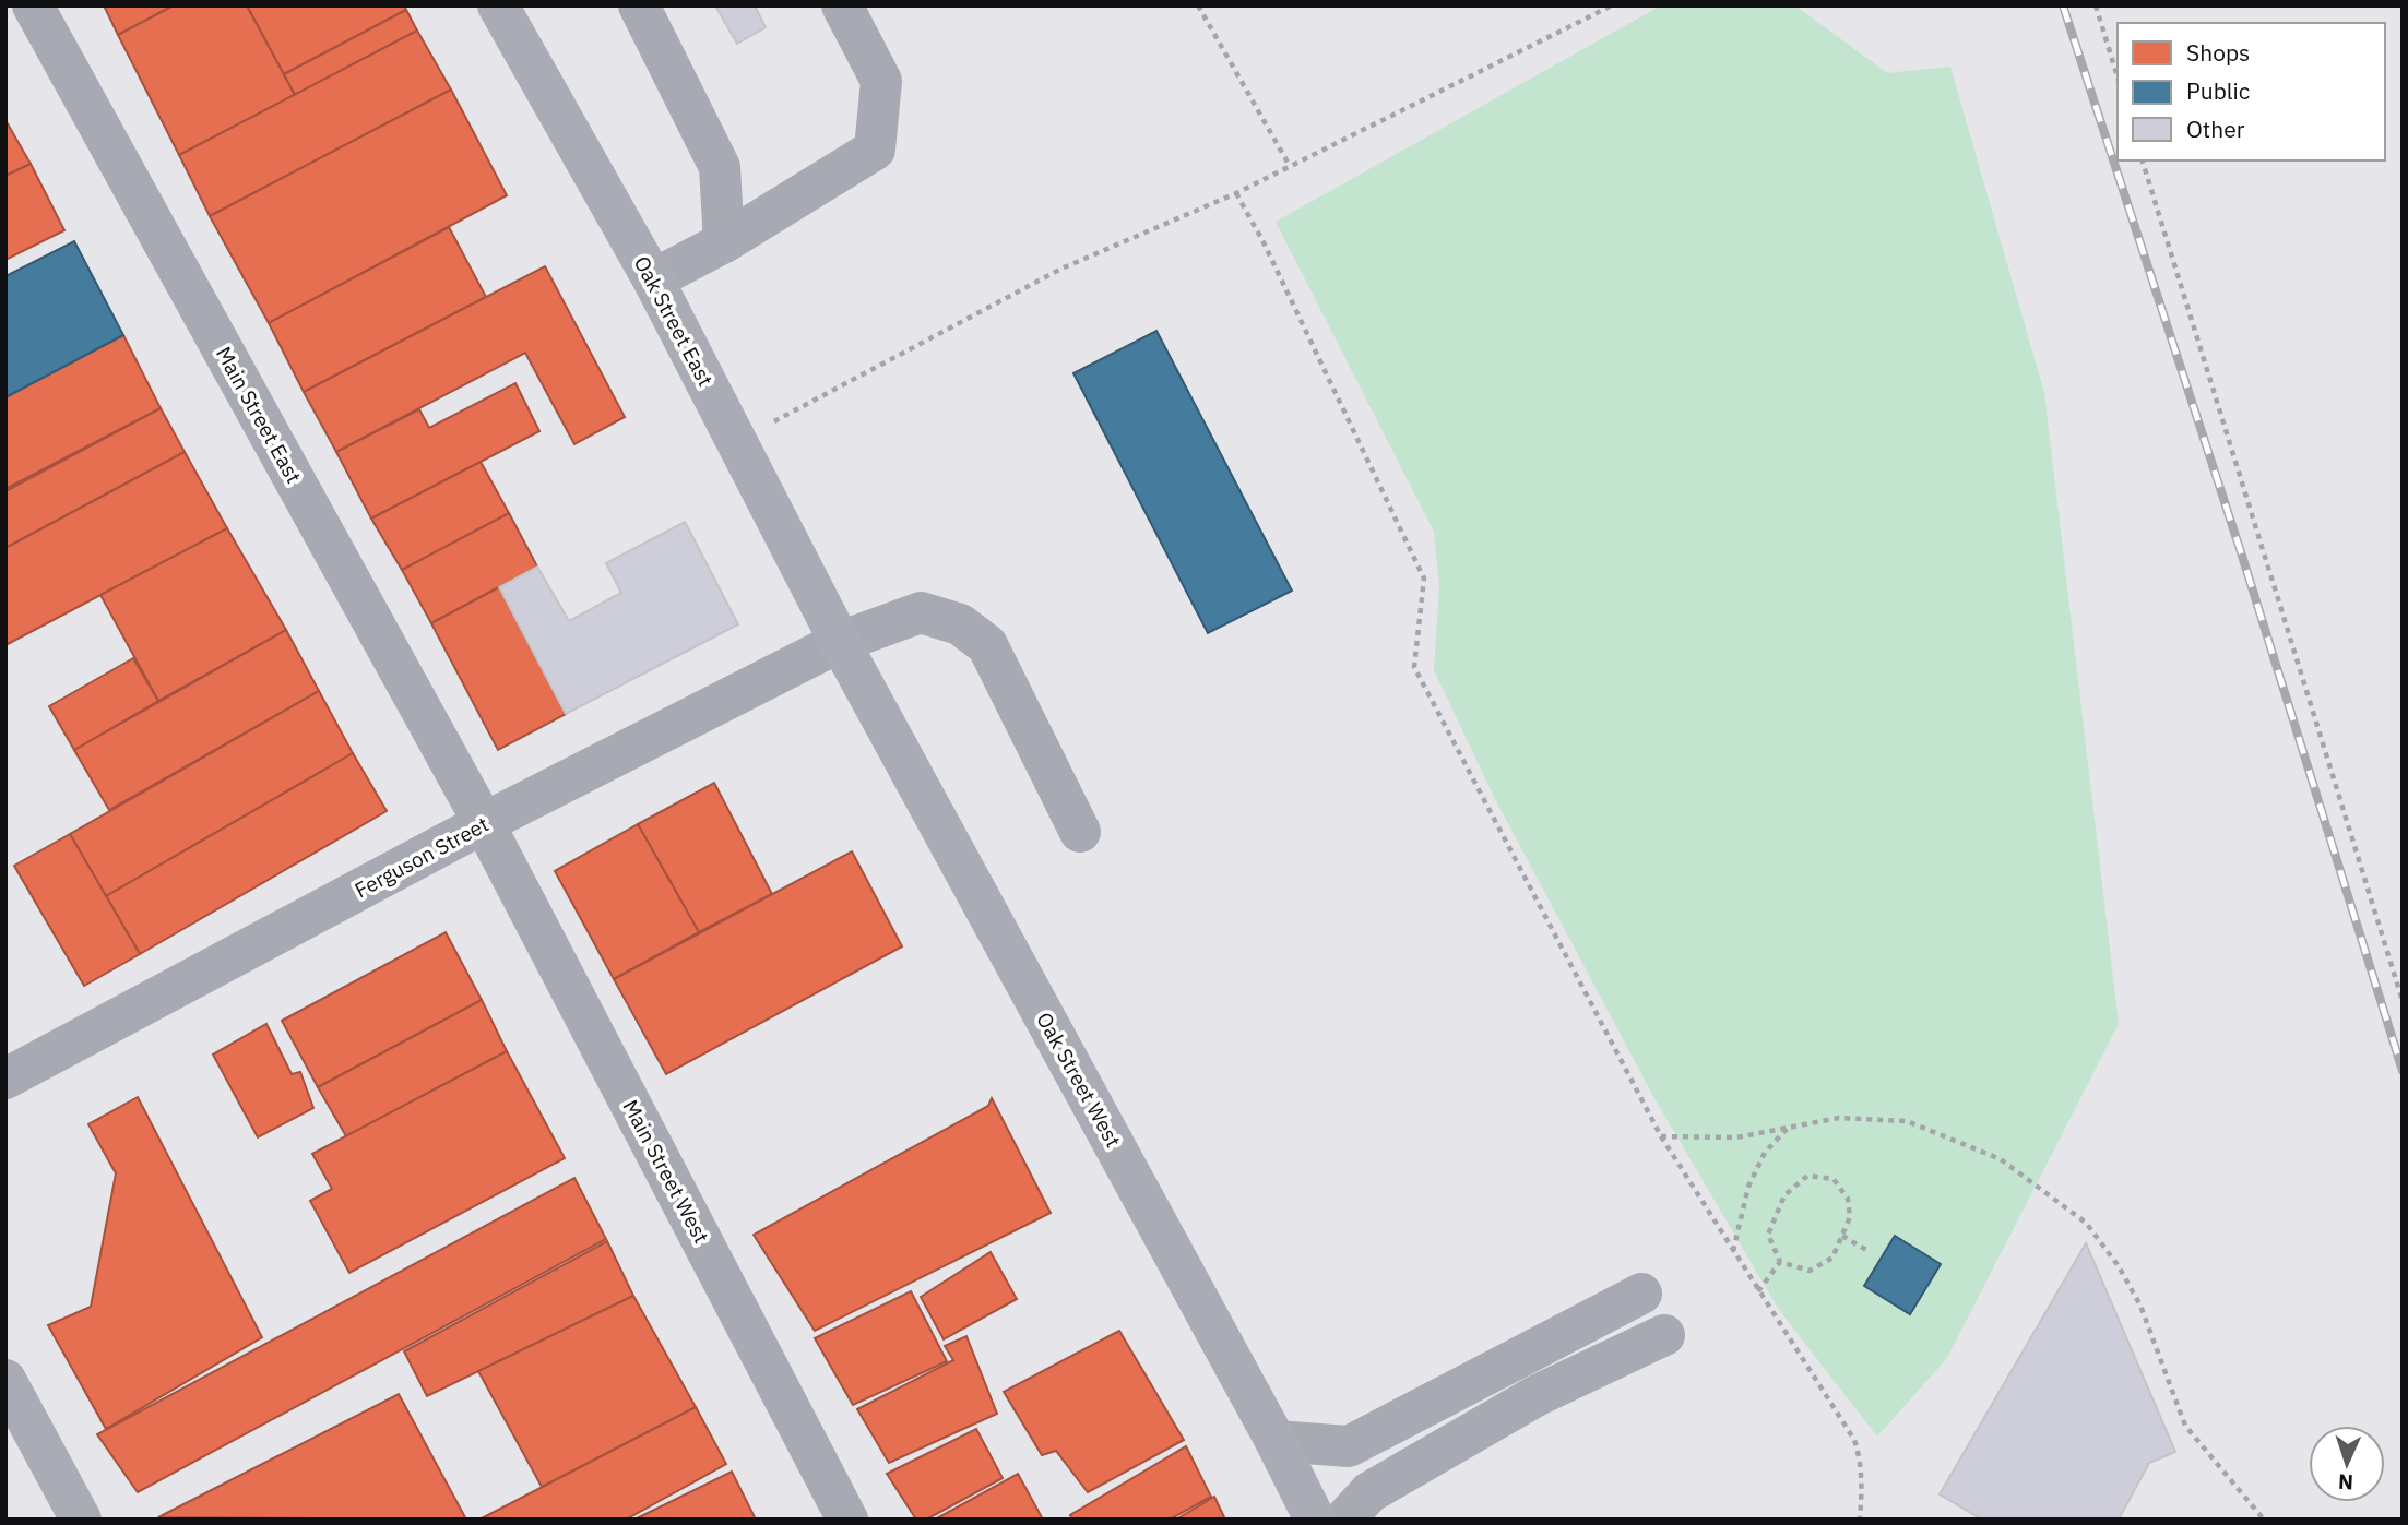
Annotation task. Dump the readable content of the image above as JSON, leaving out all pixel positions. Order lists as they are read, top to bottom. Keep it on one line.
{"streets":{"main road":["Oak Street East","Oak Street West"],"street":["Main Street East","Ferguson Street","Main Street West"]},"crossings":[["Oak Street East","Ferguson Street"],["Oak Street East","Oak Street West"],["Main Street East","Ferguson Street"],["Main Street East","Main Street West"],["Ferguson Street","Oak Street West"],["Ferguson Street","Main Street West"]],"legend":["Shops","Public","Other"],"north":"bottom"}
